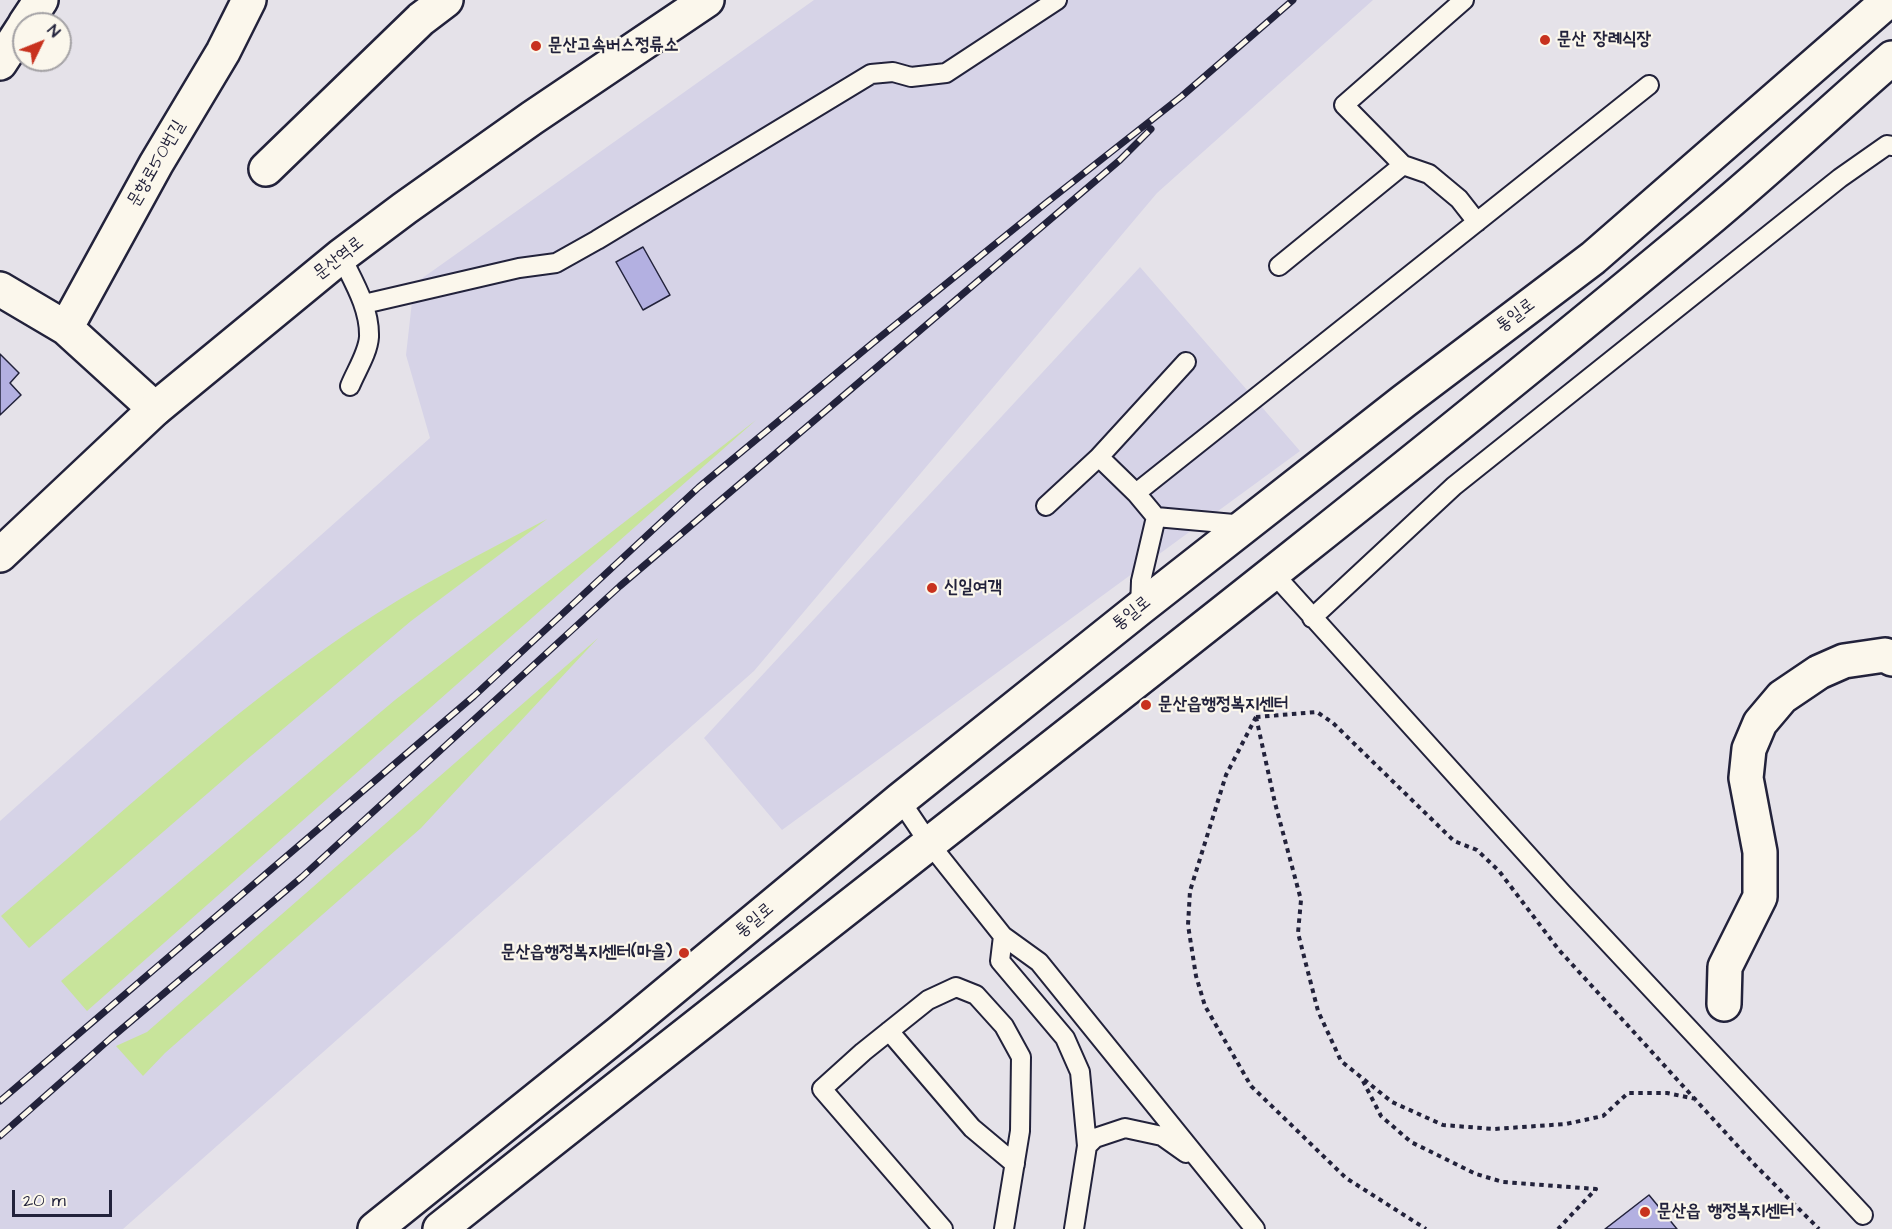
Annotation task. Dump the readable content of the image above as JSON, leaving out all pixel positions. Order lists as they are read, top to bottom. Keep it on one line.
{"streets":{"main road":["문향로50번길","문산역로","통일로"]},"places":["문산 장례식장","문산고속버스정류소","신일여객","문산읍행정복지센터","문산읍행정복지센터(마을)","문산읍 행정복지센터"],"scale_bar":"20 m","north":"top right"}
